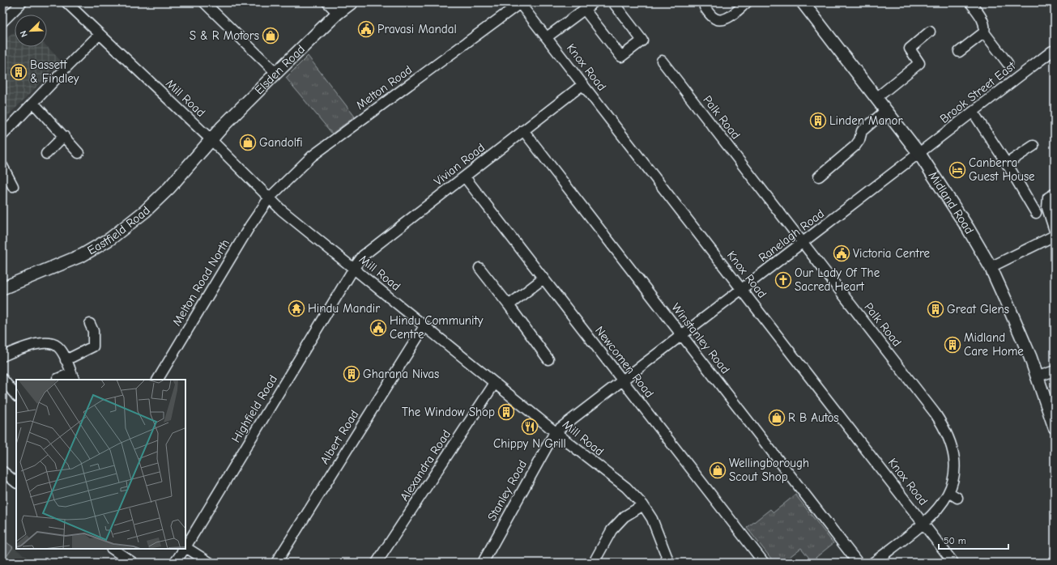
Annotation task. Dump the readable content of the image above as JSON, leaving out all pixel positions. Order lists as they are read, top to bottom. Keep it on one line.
{"streets":{"main road":["Elsden Road","Midland Road","Eastfield Road"],"street":["Knox Road","Melton Road","Brook Street East","Mill Road","Palk Road","Vivian Road","Ranelagh Road","Melton Road North","Winstanley Road","Newcomen Road","Highfield Road","Albert Road","Alexandra Road","Stanley Road"]},"crossings":[["Knox Road","Melton Road"],["Knox Road","Palk Road"],["Knox Road","Vivian Road"],["Knox Road","Ranelagh Road"],["Elsden Road","Mill Road"],["Elsden Road","Eastfield Road"],["Melton Road","Mill Road"],["Melton Road","Melton Road North"],["Brook Street East","Midland Road"],["Brook Street East","Ranelagh Road"],["Mill Road","Vivian Road"],["Mill Road","Eastfield Road"],["Mill Road","Ranelagh Road"],["Mill Road","Melton Road North"],["Mill Road","Highfield Road"],["Mill Road","Albert Road"],["Mill Road","Alexandra Road"],["Mill Road","Stanley Road"],["Palk Road","Ranelagh Road"],["Vivian Road","Winstanley Road"],["Vivian Road","Newcomen Road"],["Vivian Road","Highfield Road"],["Midland Road","Ranelagh Road"],["Ranelagh Road","Winstanley Road"],["Ranelagh Road","Newcomen Road"],["Ranelagh Road","Stanley Road"]],"places":{"public building":["Pravasi Mandal","Victoria Centre","Hindu Community Centre"],"shop":["S & R Motors","Gandolfi","R B Autos","Wellingborough Scout Shop"],"building":["Bassett & Findley","Linden Manor","Great Glens","Midland Care Home","Gharana Nivas","The Window Shop"],"hotel":["Canberra Guest House"],"church":["Our Lady Of The Sacred Heart"],"temple":["Hindu Mandir"],"restaurant":["Chippy N Grill"]},"scale_bar":"50 m","north":"bottom left"}
